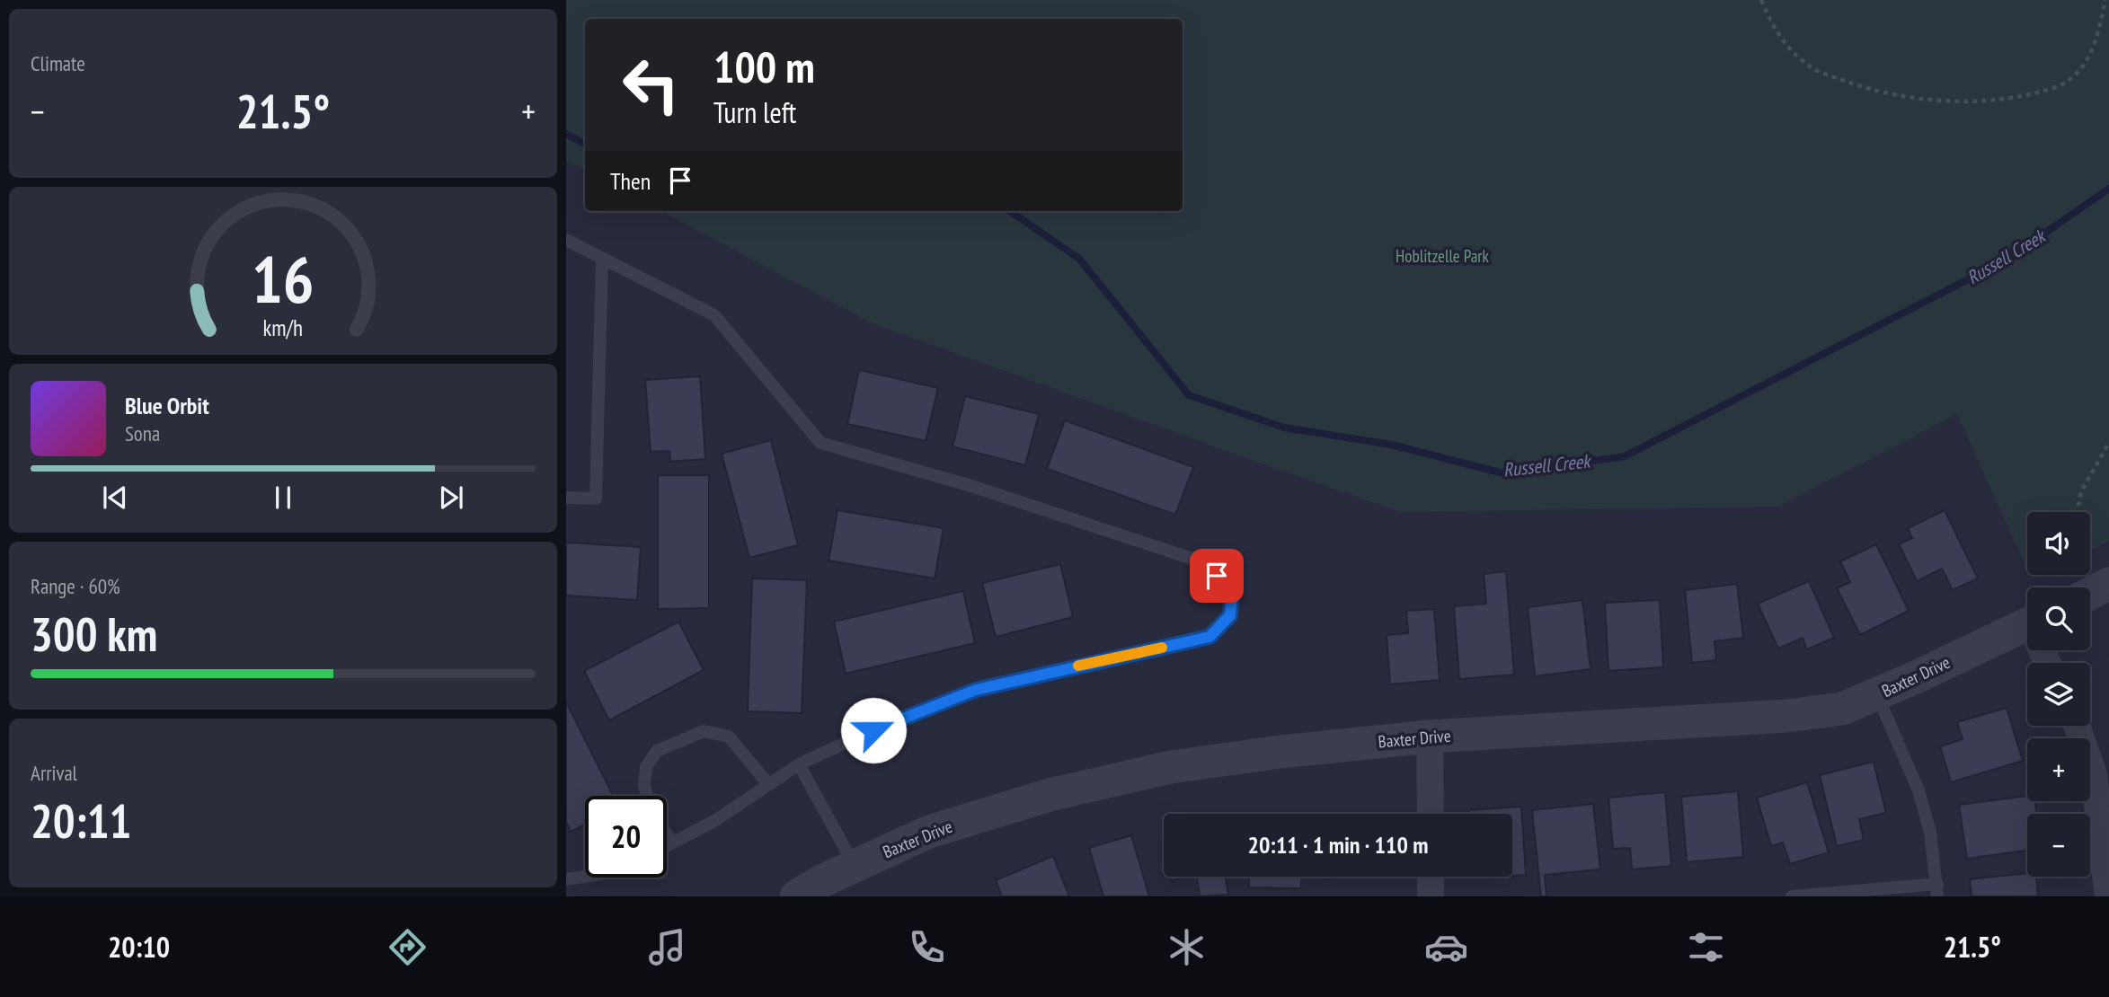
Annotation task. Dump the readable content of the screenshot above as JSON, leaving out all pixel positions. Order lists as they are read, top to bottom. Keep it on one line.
{"streets":{"street":["Baxter Drive"]},"water":["Russell Creek"],"parks":["Hoblitzelle Park"],"page":{"tile":["Climate",["Range · 60%","300 km"],["Arrival","20:11"]],"turn":["100 m","Turn left"],"heat":["−","21.5°","+"],"then":"Then","song":["Blue Orbit","Sona"],"map_buttons":["+","−"],"limit":"20","trip":"20:11 · 1 min · 110 m","tabs":["20:10","21.5°"],"gauge":["16","km/h"]}}
